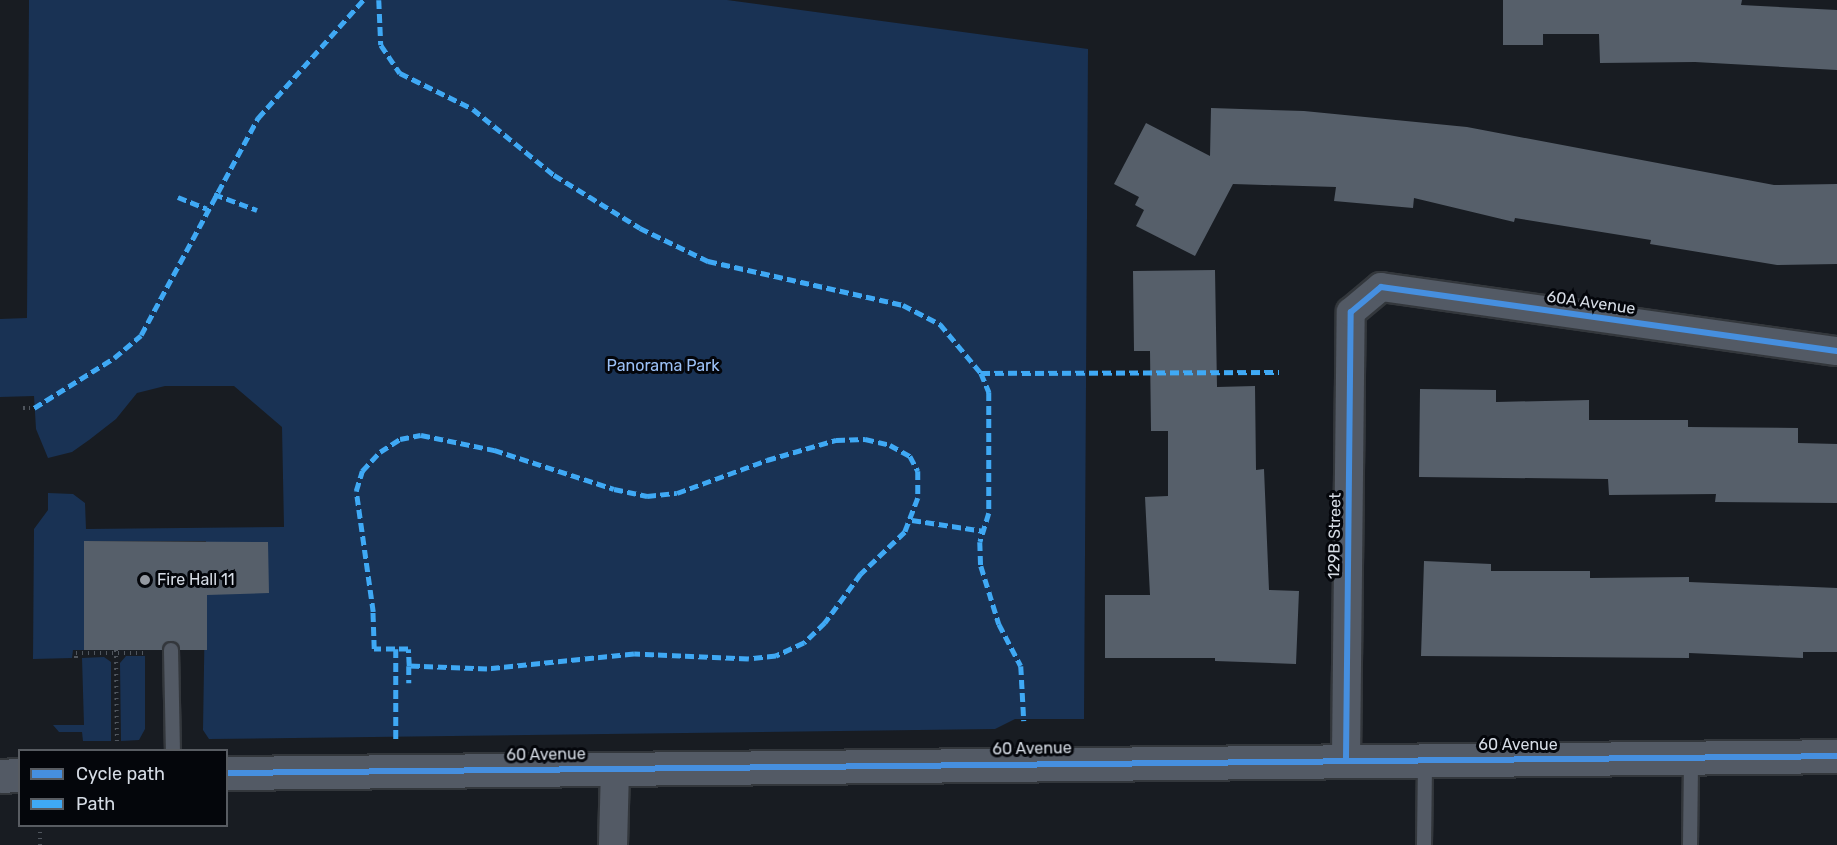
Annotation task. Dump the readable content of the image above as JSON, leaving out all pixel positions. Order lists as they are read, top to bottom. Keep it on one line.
{"streets":{"street":["60A Avenue","129B Street","60 Avenue"]},"crossings":[["60A Avenue","129B Street"],["129B Street","60 Avenue"]],"parks":["Panorama Park"],"places":["Fire Hall 11"],"legend":["Cycle path","Path"]}
